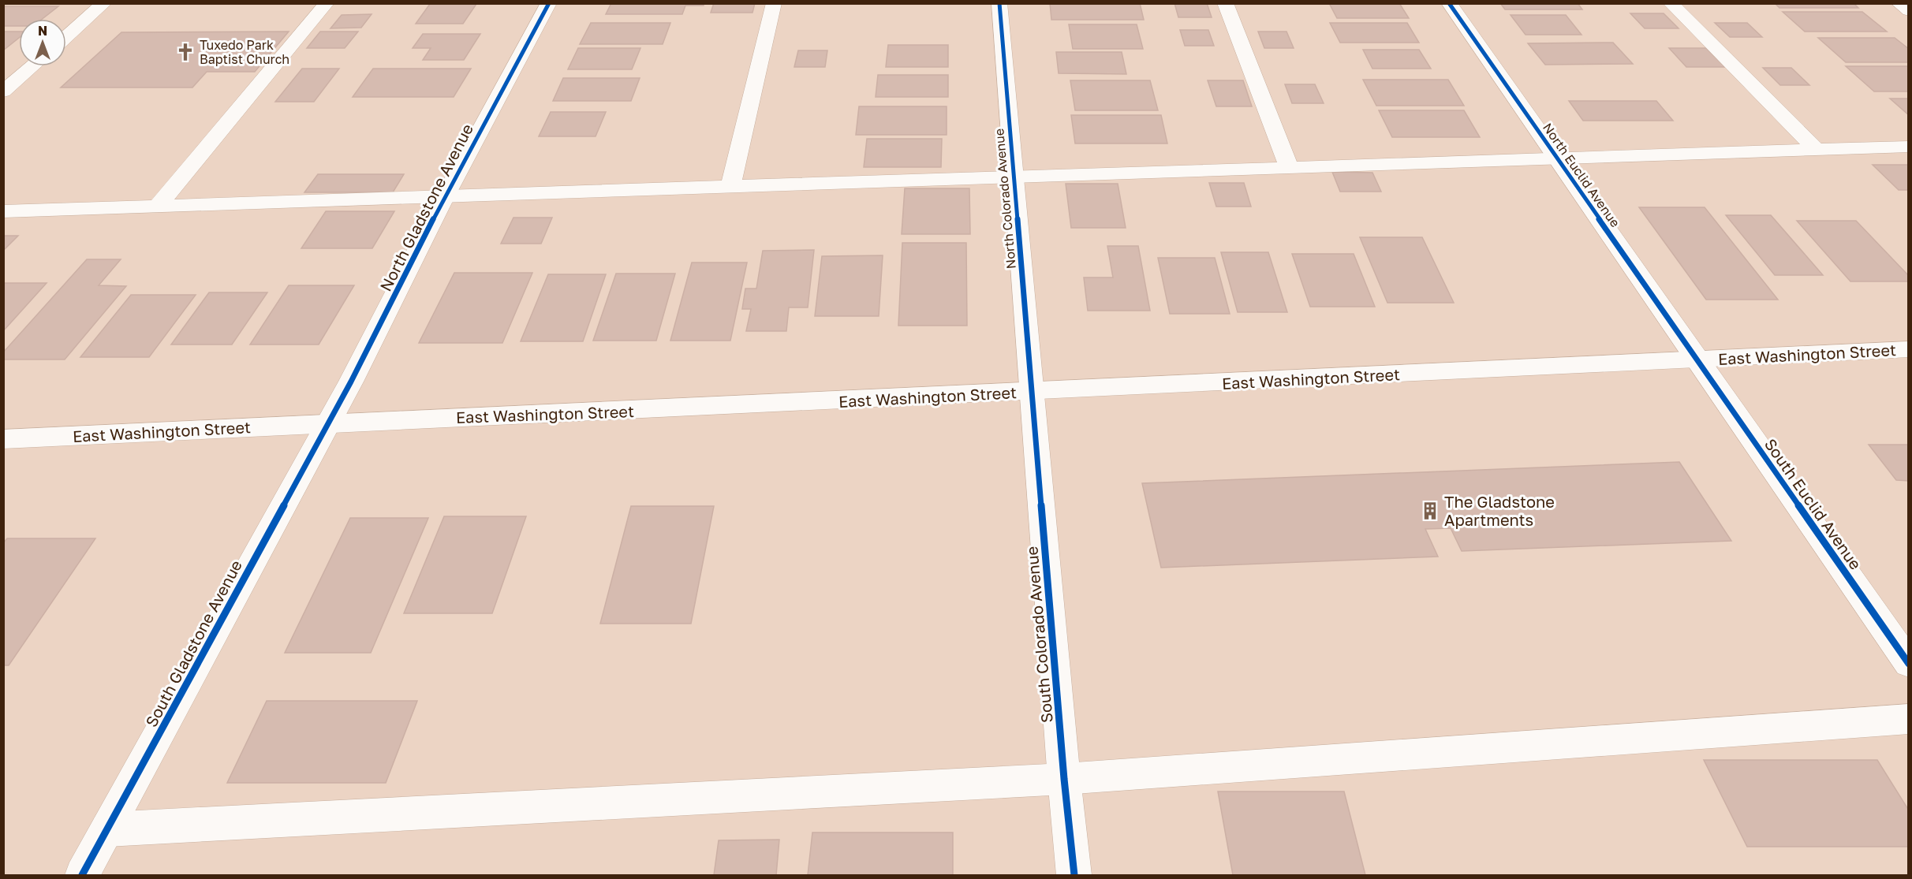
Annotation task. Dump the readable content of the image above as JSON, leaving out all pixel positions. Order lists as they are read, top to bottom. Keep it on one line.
{"streets":{"street":["North Euclid Avenue","North Colorado Avenue","North Gladstone Avenue","East Washington Street","South Euclid Avenue","South Colorado Avenue","South Gladstone Avenue"]},"crossings":[["North Euclid Avenue","East Washington Street"],["North Euclid Avenue","South Euclid Avenue"],["North Colorado Avenue","East Washington Street"],["North Colorado Avenue","South Colorado Avenue"],["North Gladstone Avenue","East Washington Street"],["North Gladstone Avenue","South Gladstone Avenue"],["East Washington Street","South Euclid Avenue"],["East Washington Street","South Colorado Avenue"],["East Washington Street","South Gladstone Avenue"]],"places":{"church":["Tuxedo Park Baptist Church"],"building":["The Gladstone Apartments"]},"north":"top"}
